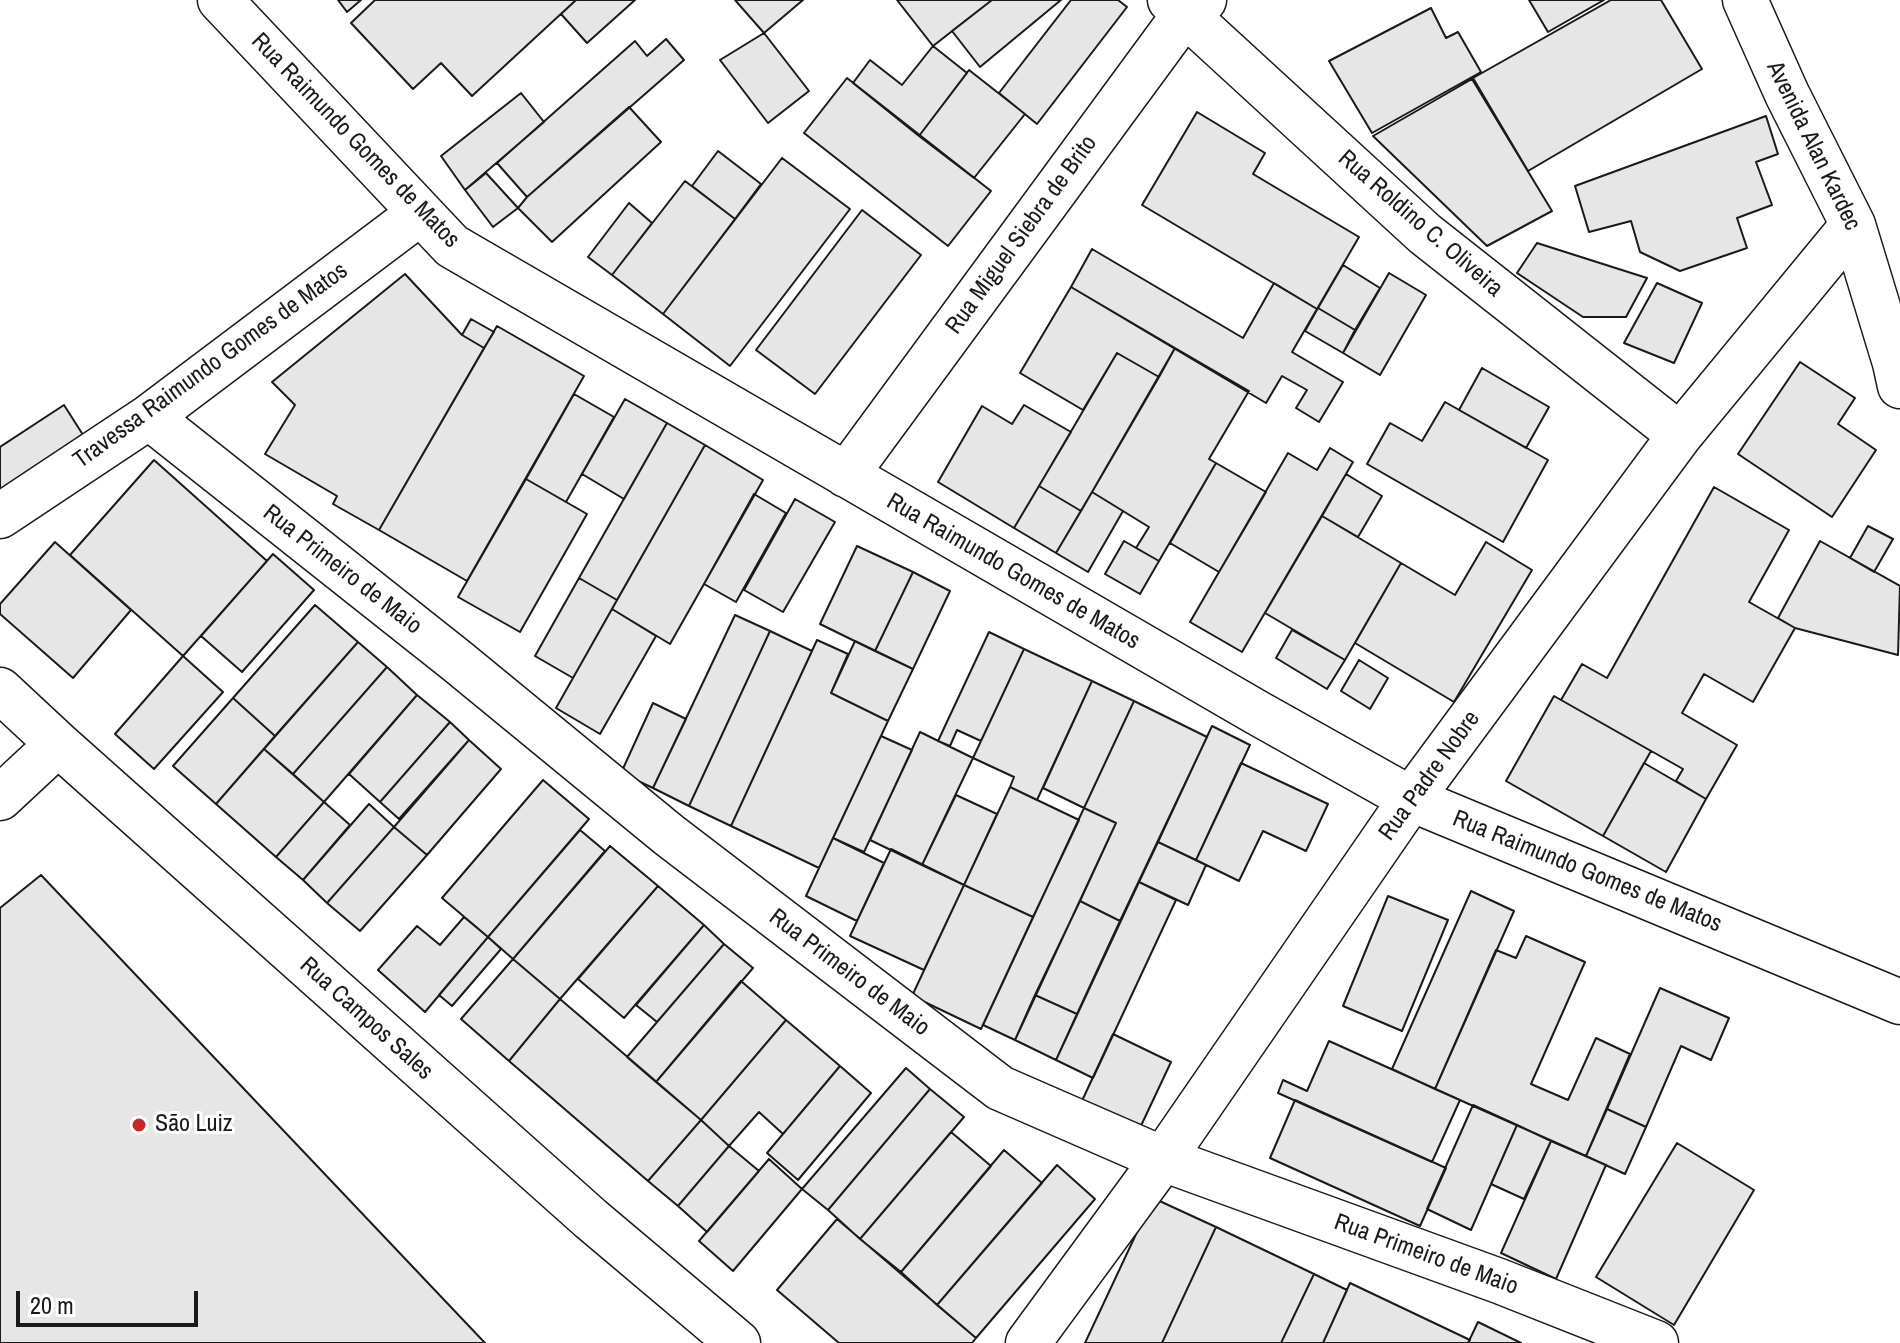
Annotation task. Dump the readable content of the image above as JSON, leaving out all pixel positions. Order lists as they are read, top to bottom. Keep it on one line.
{"streets":{"street":["Rua Raimundo Gomes de Matos","Avenida Alan Kardec","Rua Roldino C. Oliveira","Rua Miguel Siebra de Brito","Travessa Raimundo Gomes de Matos","Rua Primeiro de Maio","Rua Padre Nobre","Rua Campos Sales"]},"crossings":[["Rua Raimundo Gomes de Matos","Rua Miguel Siebra de Brito"],["Rua Raimundo Gomes de Matos","Travessa Raimundo Gomes de Matos"],["Rua Raimundo Gomes de Matos","Rua Padre Nobre"],["Avenida Alan Kardec","Rua Padre Nobre"],["Rua Roldino C. Oliveira","Rua Miguel Siebra de Brito"],["Rua Roldino C. Oliveira","Rua Padre Nobre"],["Travessa Raimundo Gomes de Matos","Rua Primeiro de Maio"],["Rua Primeiro de Maio","Rua Padre Nobre"]],"places":["São Luiz"],"scale_bar":"20 m"}
